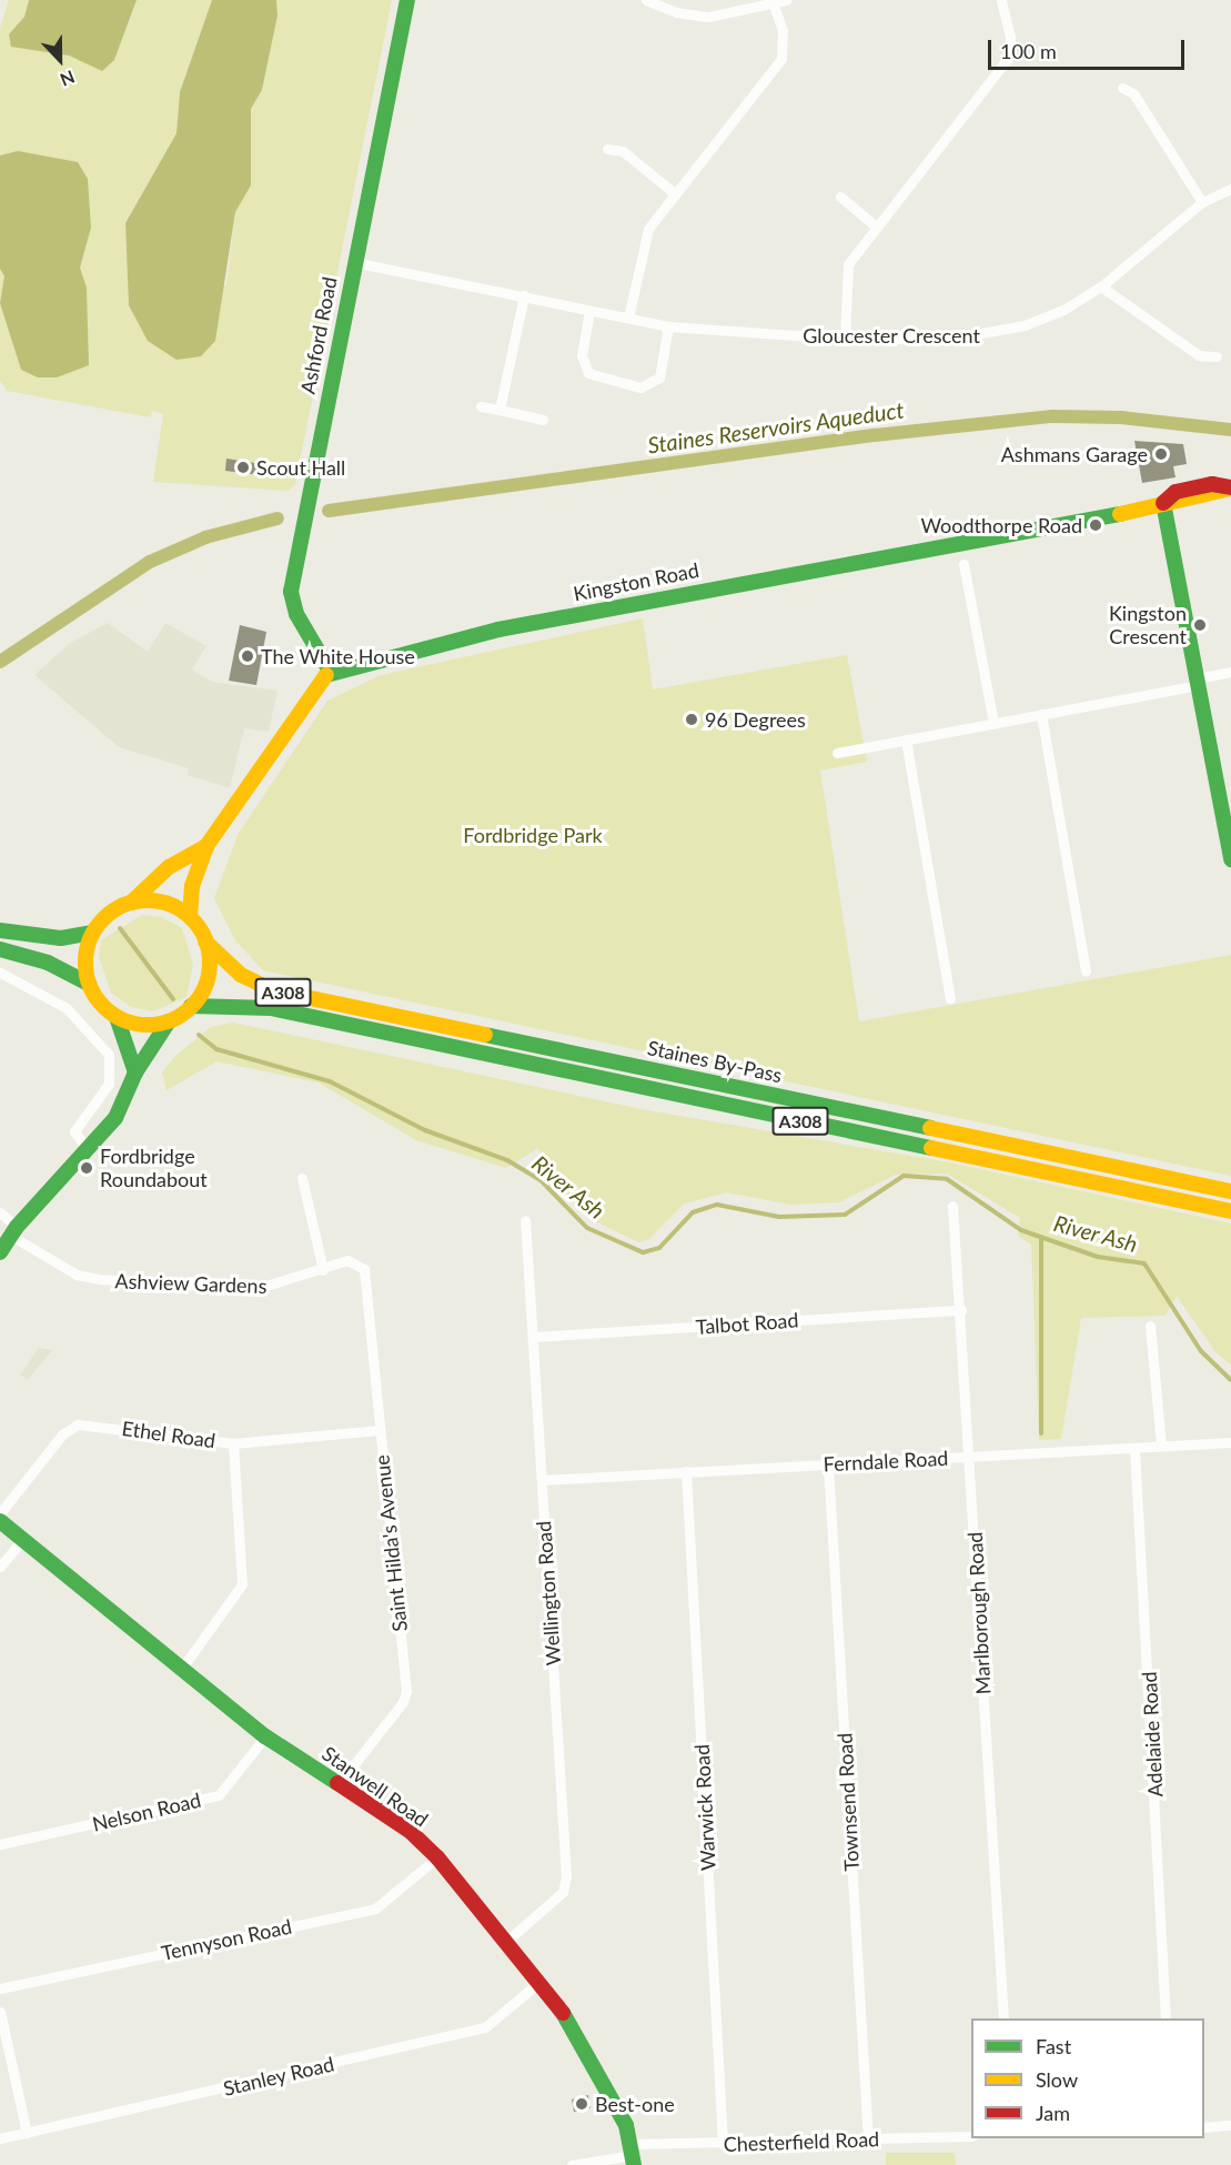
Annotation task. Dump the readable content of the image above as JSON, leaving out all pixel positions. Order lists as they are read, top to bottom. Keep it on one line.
{"streets":{"main road":["Ashford Road","Kingston Road","A308","Staines By-Pass","Stanwell Road"],"street":["Gloucester Crescent","Ashview Gardens","Talbot Road","Ethel Road","Ferndale Road","Saint Hilda's Avenue","Wellington Road","Marlborough Road","Adelaide Road","Townsend Road","Warwick Road","Nelson Road","Tennyson Road","Stanley Road","Chesterfield Road"]},"crossings":[["Ashford Road","Gloucester Crescent"],["Ashford Road","Kingston Road"],["Ashview Gardens","Saint Hilda's Avenue"],["Talbot Road","Wellington Road"],["Talbot Road","Marlborough Road"],["Ethel Road","Saint Hilda's Avenue"],["Ferndale Road","Wellington Road"],["Ferndale Road","Marlborough Road"],["Ferndale Road","Adelaide Road"],["Ferndale Road","Townsend Road"],["Ferndale Road","Warwick Road"],["Saint Hilda's Avenue","Stanwell Road"],["Wellington Road","Stanwell Road"],["Stanwell Road","Nelson Road"],["Stanwell Road","Tennyson Road"],["Stanwell Road","Stanley Road"],["Stanwell Road","Chesterfield Road"],["Townsend Road","Chesterfield Road"],["Warwick Road","Chesterfield Road"]],"water":["Staines Reservoirs Aqueduct","River Ash"],"parks":["Fordbridge Park"],"places":["Ashmans Garage","Scout Hall","Woodthorpe Road","Kingston Crescent","The White House","96 Degrees","Fordbridge Roundabout","Best-one"],"legend":["Fast","Slow","Jam"],"scale_bar":"100 m","north":"bottom"}
